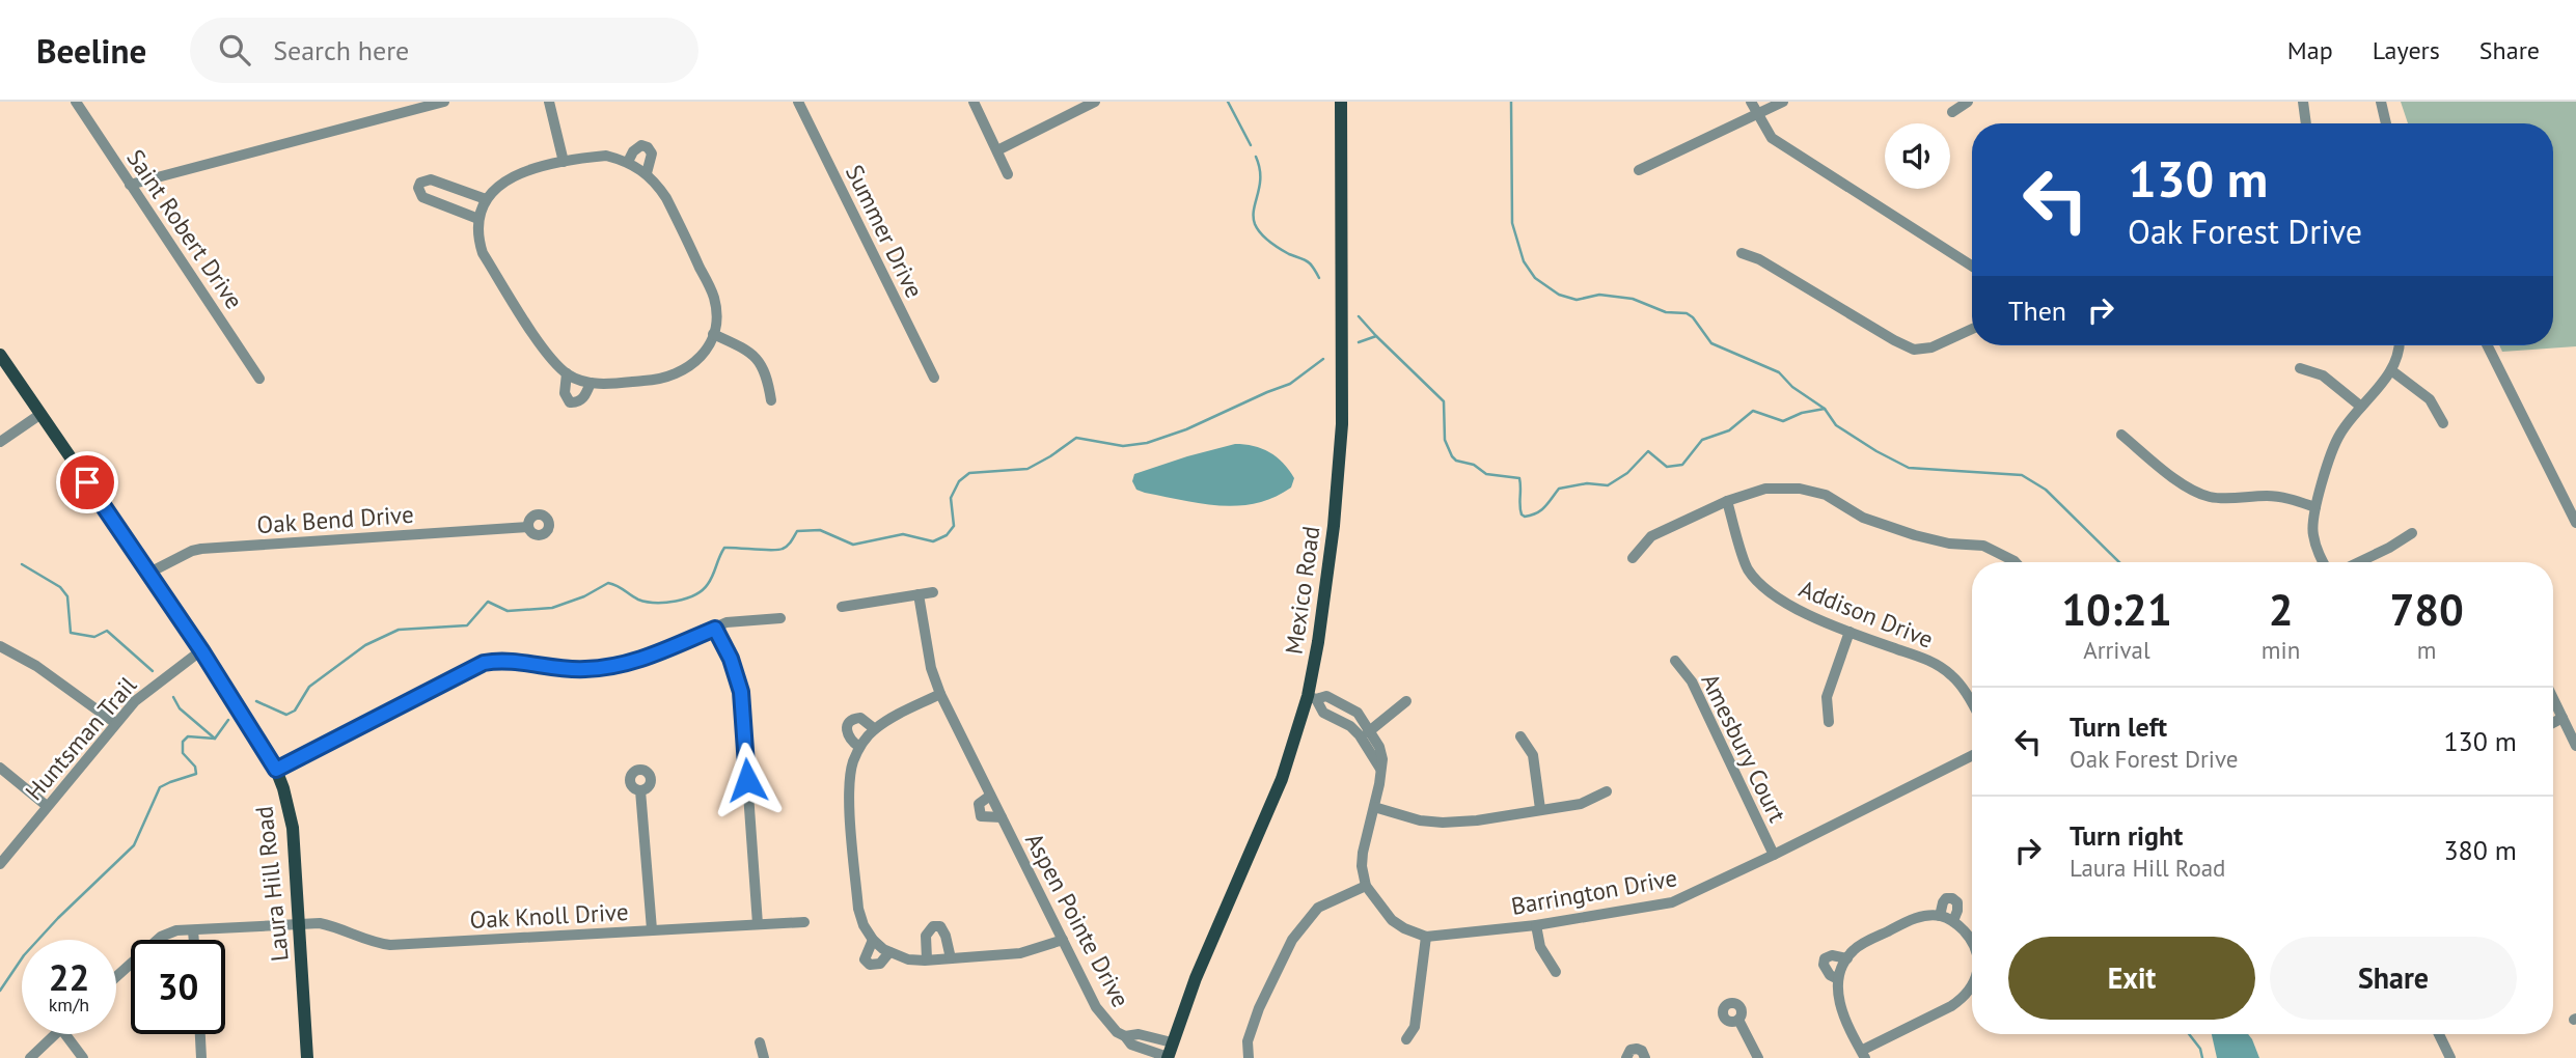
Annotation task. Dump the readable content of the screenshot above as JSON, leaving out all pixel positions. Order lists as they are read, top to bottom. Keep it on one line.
{"streets":{"main road":["Mexico Road","Laura Hill Road"],"street":["Saint Robert Drive","Summer Drive","Oak Bend Drive","Addison Drive","Huntsman Trail","Amesbury Court","Barrington Drive","Oak Knoll Drive","Aspen Pointe Drive"]},"crossings":[["Oak Bend Drive","Laura Hill Road"],["Mexico Road","Aspen Pointe Drive"],["Huntsman Trail","Laura Hill Road"],["Amesbury Court","Barrington Drive"],["Laura Hill Road","Oak Knoll Drive"]],"page":{"header":"Beeline","search":"Search here","nav":["Map","Layers","Share"],"turn":["130 m","Oak Forest Drive"],"then":"Then","eta":["10:21","Arrival","2","min","780","m"],"list":[{"name":"Turn left","note":"Oak Forest Drive","value":"130 m"},{"name":"Turn right","note":"Laura Hill Road","value":"380 m"}],"buttons":["Exit","Share"],"speed":"22 km/h","limit":"30"}}
